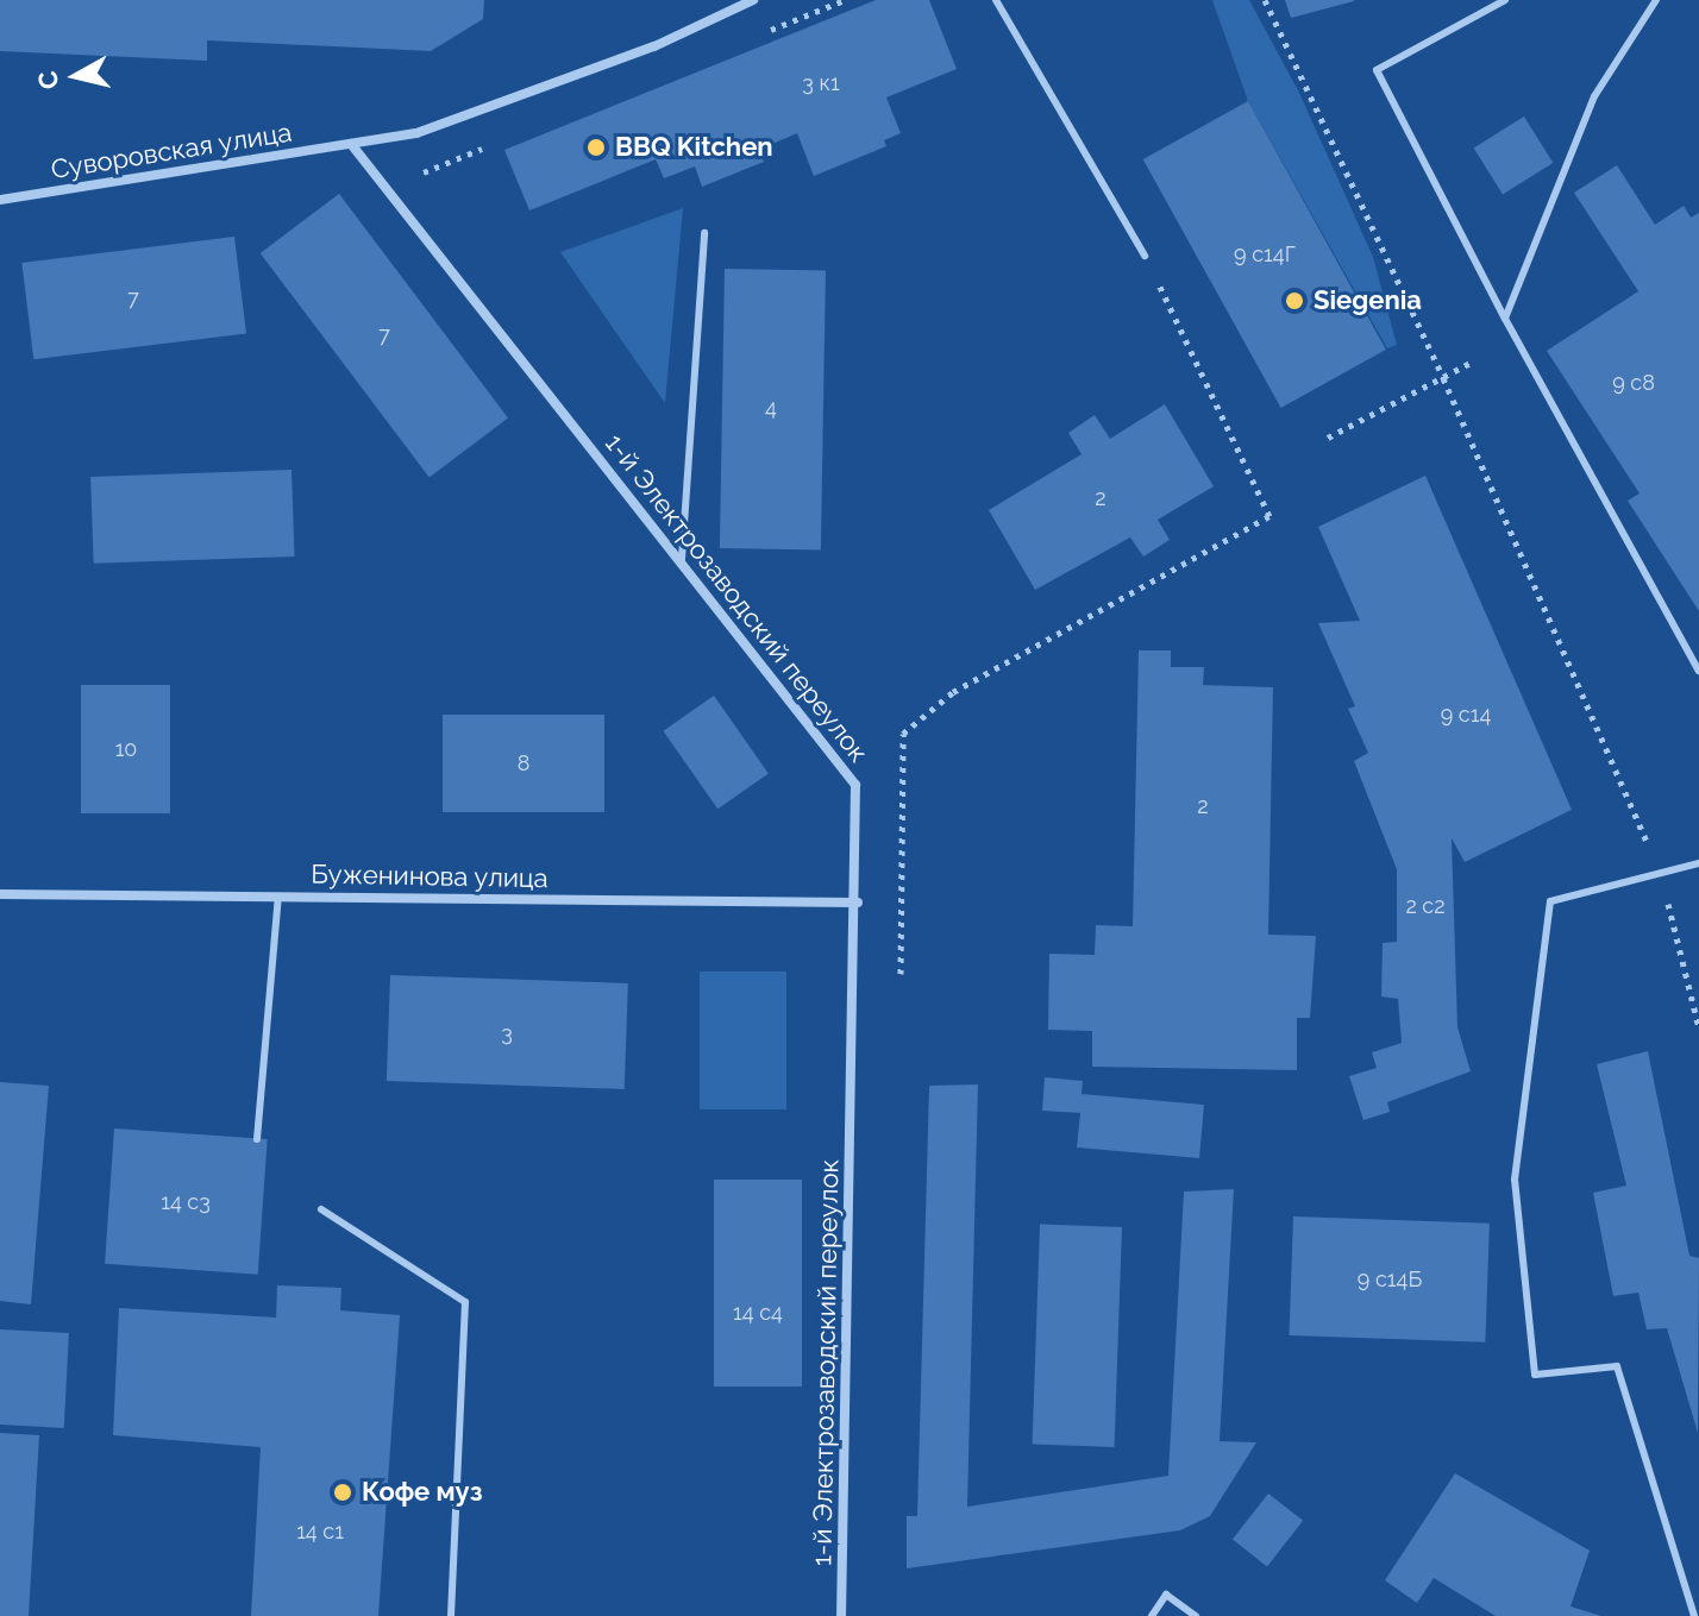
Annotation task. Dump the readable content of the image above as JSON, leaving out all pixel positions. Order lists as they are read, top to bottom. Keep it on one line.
{"streets":{"street":["Суворовская улица","1-й Электрозаводский переулок","Буженинова улица"]},"crossings":[["Суворовская улица","1-й Электрозаводский переулок"],["1-й Электрозаводский переулок","Буженинова улица"]],"places":["BBQ Kitchen","Siegenia","Кофе муз"],"house_numbers":["3 к1","9 с14Г","7","7","9 с8","4","2","9 с14","10","8","2","2 с2","3","14 с3","9 с14Б","14 с4","14 с1"],"north":"left"}
